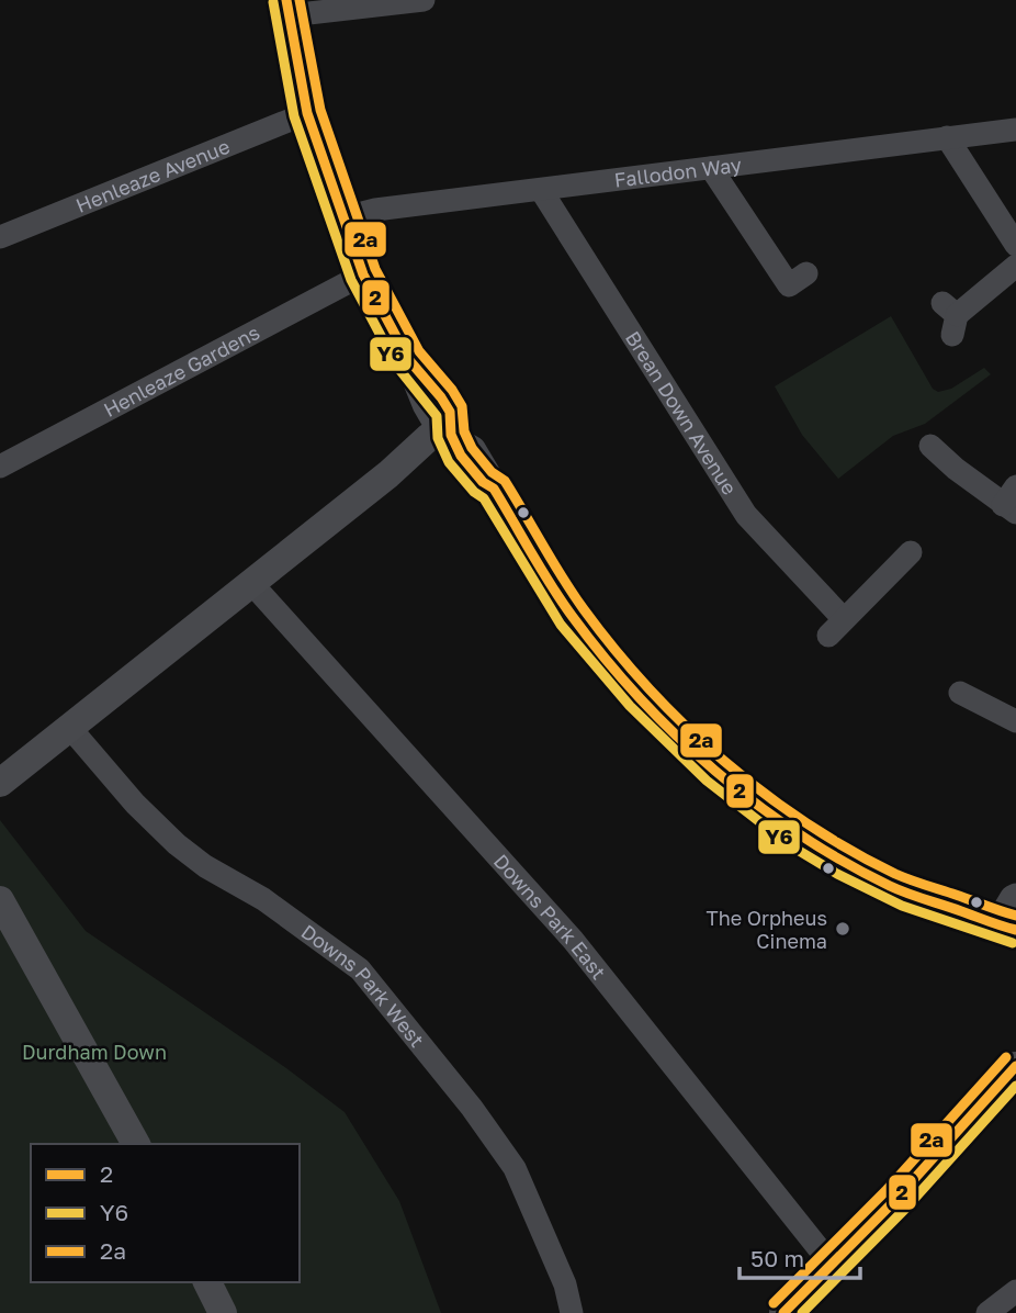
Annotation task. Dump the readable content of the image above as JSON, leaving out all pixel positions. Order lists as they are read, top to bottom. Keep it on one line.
{"streets":{"street":["Fallodon Way","Henleaze Avenue","Henleaze Gardens","Brean Down Avenue","Downs Park East","Downs Park West"]},"crossings":[["Fallodon Way","Brean Down Avenue"]],"parks":["Durdham Down"],"places":["The Orpheus Cinema"],"lines":["transit line 2","transit line 2a","transit line Y6"],"legend":["2","Y6","2a"],"scale_bar":"50 m"}
